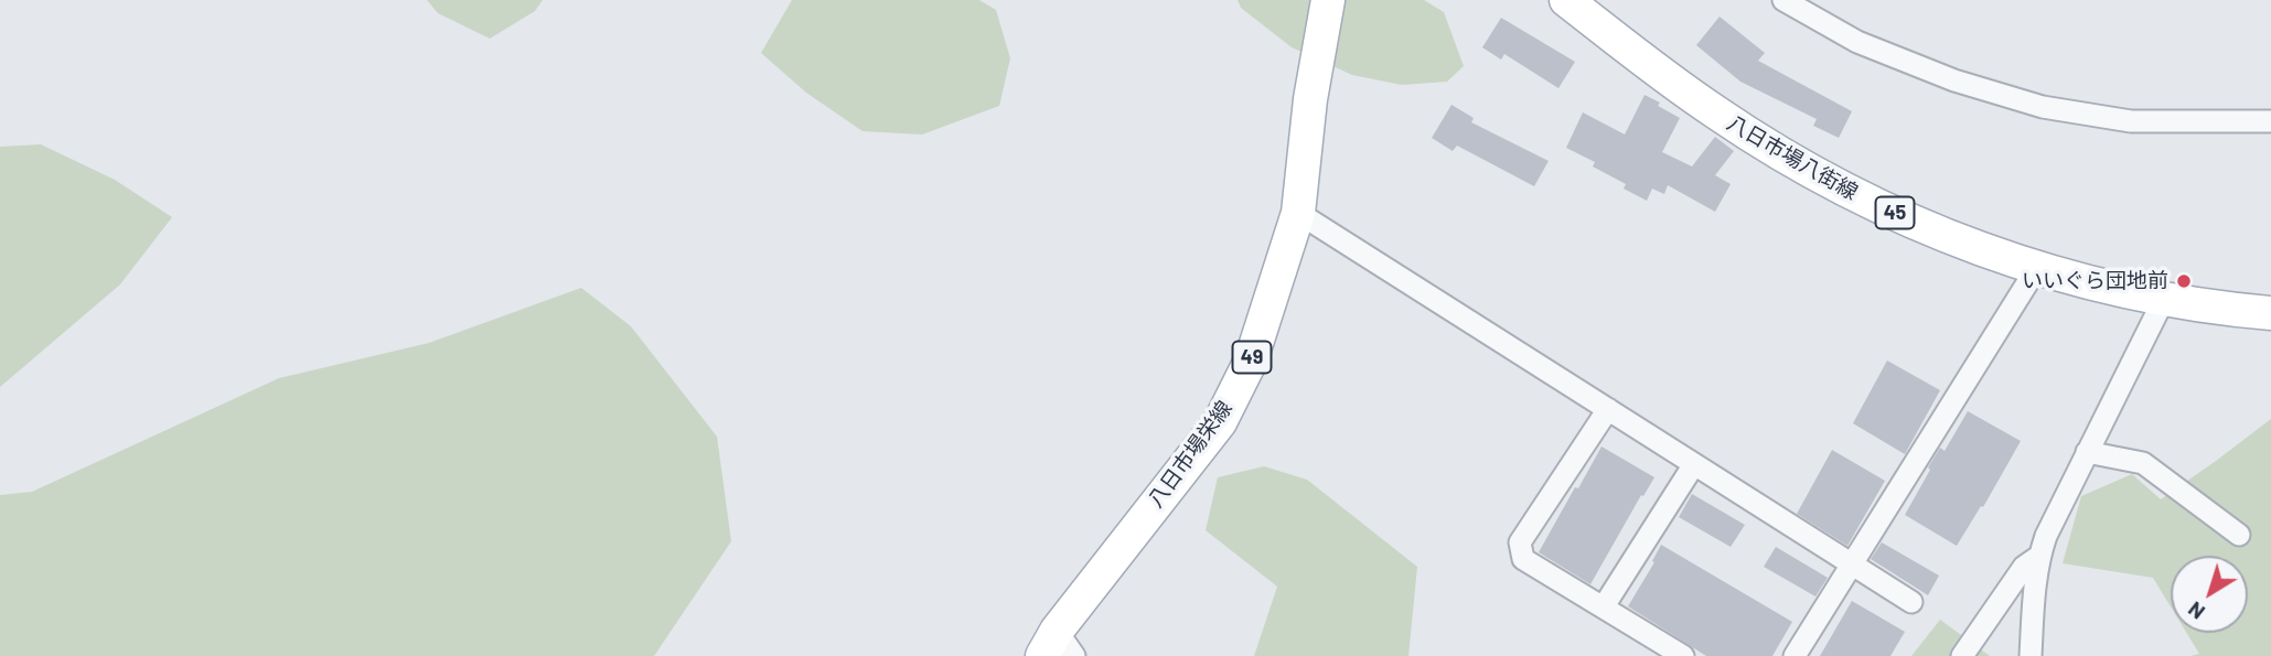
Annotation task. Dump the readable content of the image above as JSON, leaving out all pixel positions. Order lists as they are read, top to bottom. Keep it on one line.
{"streets":{"main road":["八日市場八街線","45","49","八日市場栄線"]},"places":["いいぐら団地前"],"north":"bottom left"}
